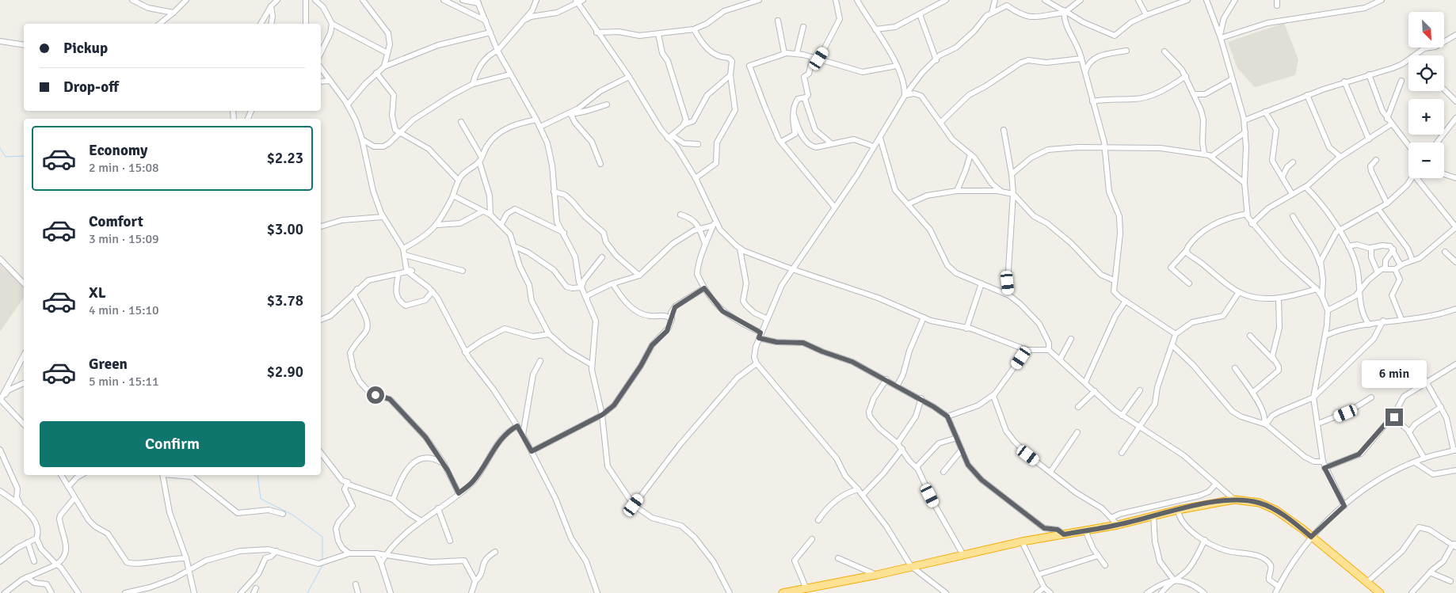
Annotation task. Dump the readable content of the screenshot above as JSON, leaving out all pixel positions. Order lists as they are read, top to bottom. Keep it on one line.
{"north":"bottom right","page":{"map_buttons":["+","−"],"banner":["Pickup","Drop-off"],"list":[{"name":"Economy","note":"2 min · 15:08","value":"$2.23"},{"name":"Comfort","note":"3 min · 15:09","value":"$3.00"},{"name":"XL","note":"4 min · 15:10","value":"$3.78"},{"name":"Green","note":"5 min · 15:11","value":"$2.90"}],"bubble":"6 min","buttons":"Confirm"}}
